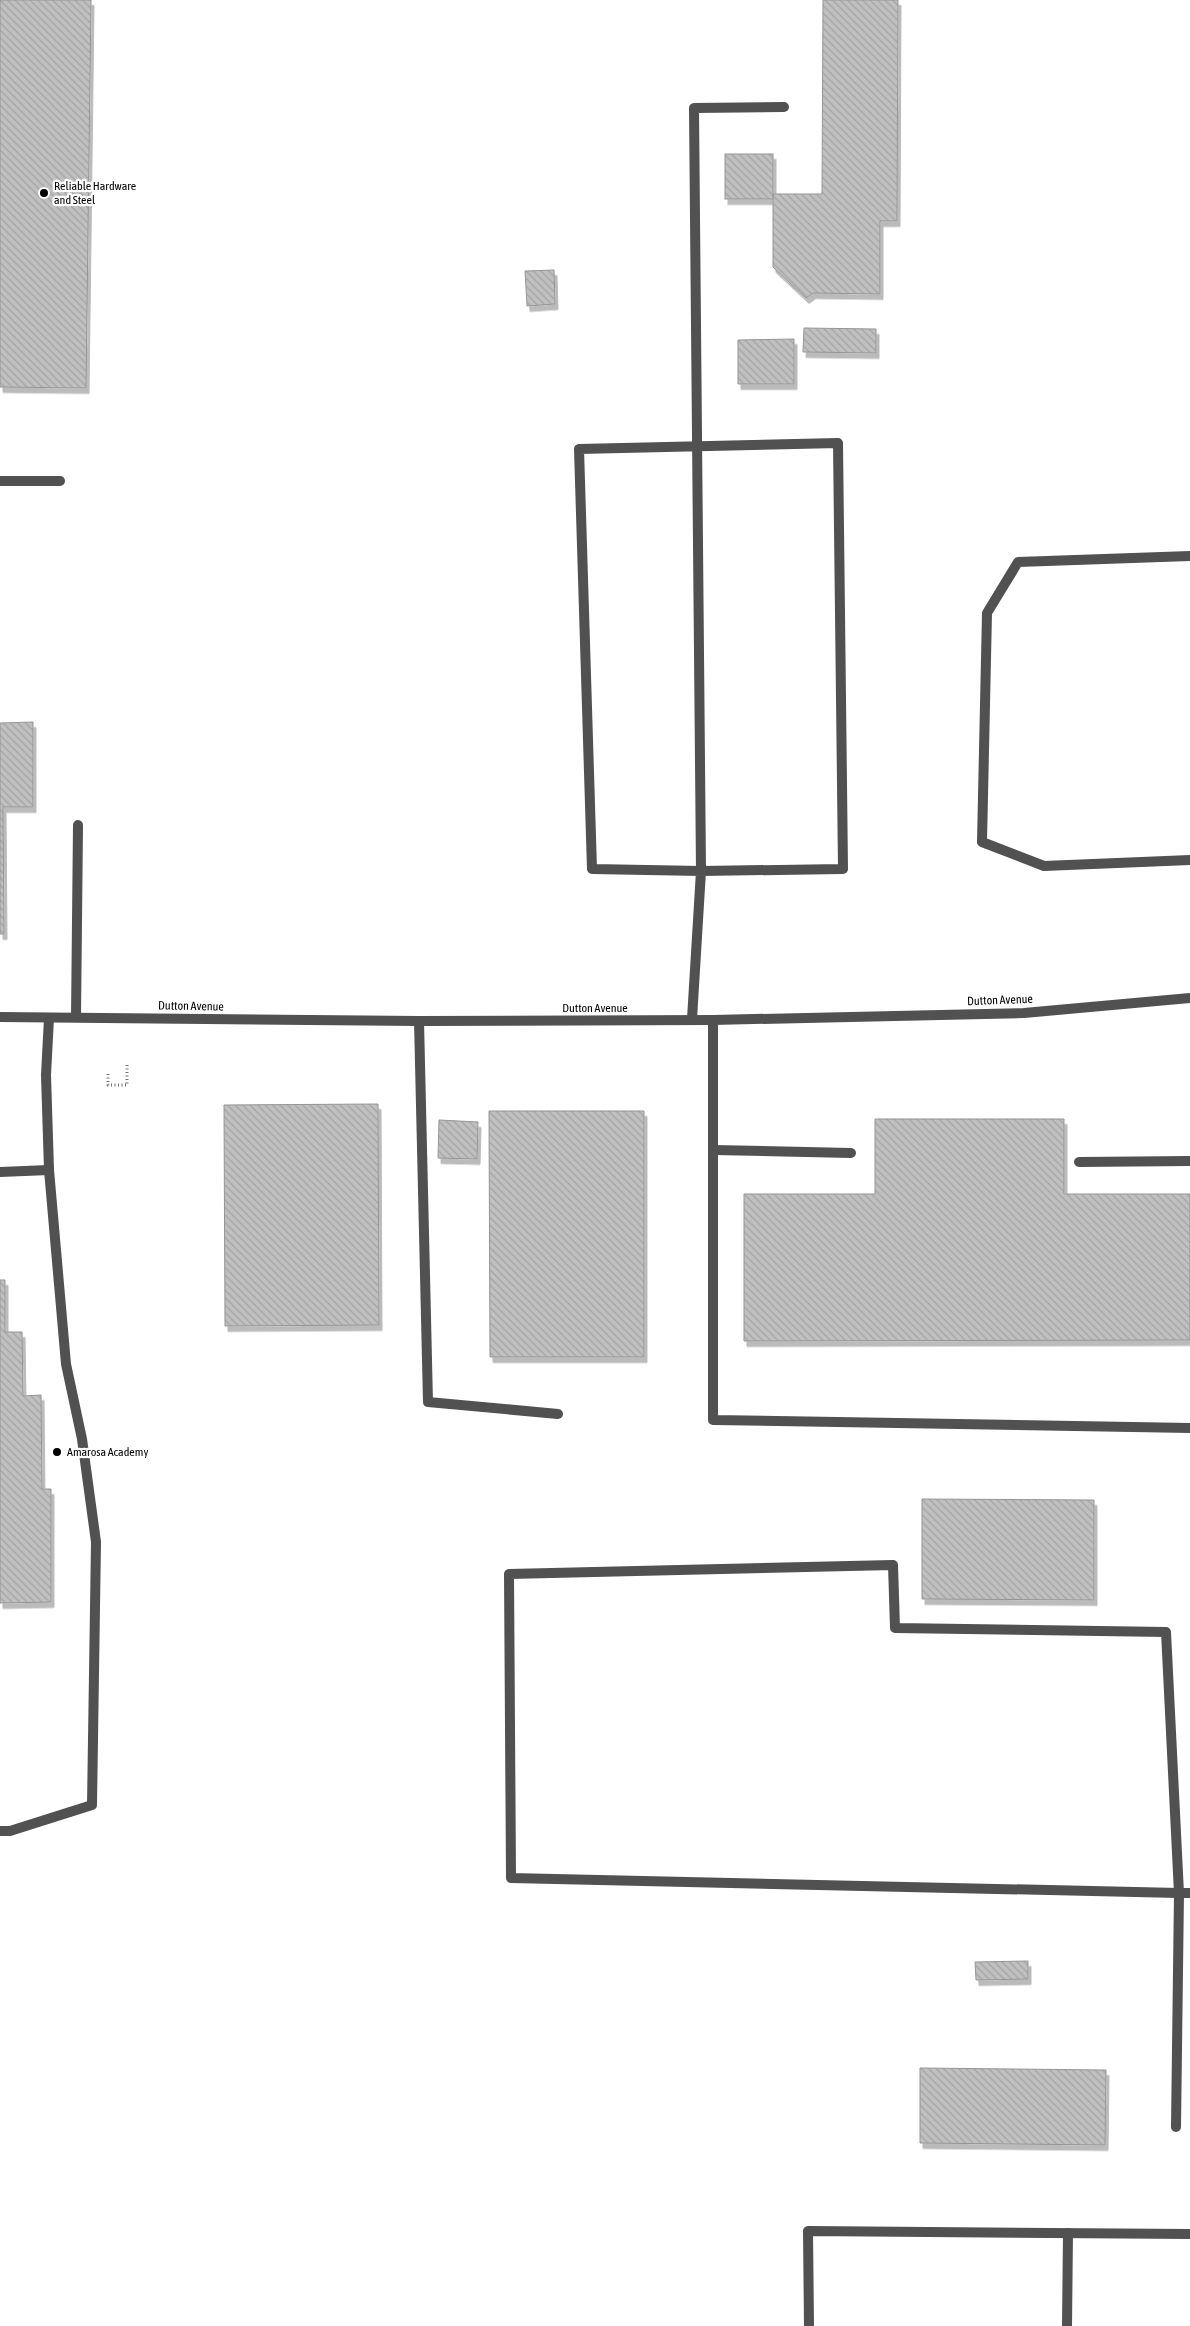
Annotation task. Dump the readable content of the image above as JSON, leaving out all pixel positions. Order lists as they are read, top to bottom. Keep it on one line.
{"streets":{"street":["Dutton Avenue"]},"places":["Reliable Hardware and Steel","Amarosa Academy"]}
